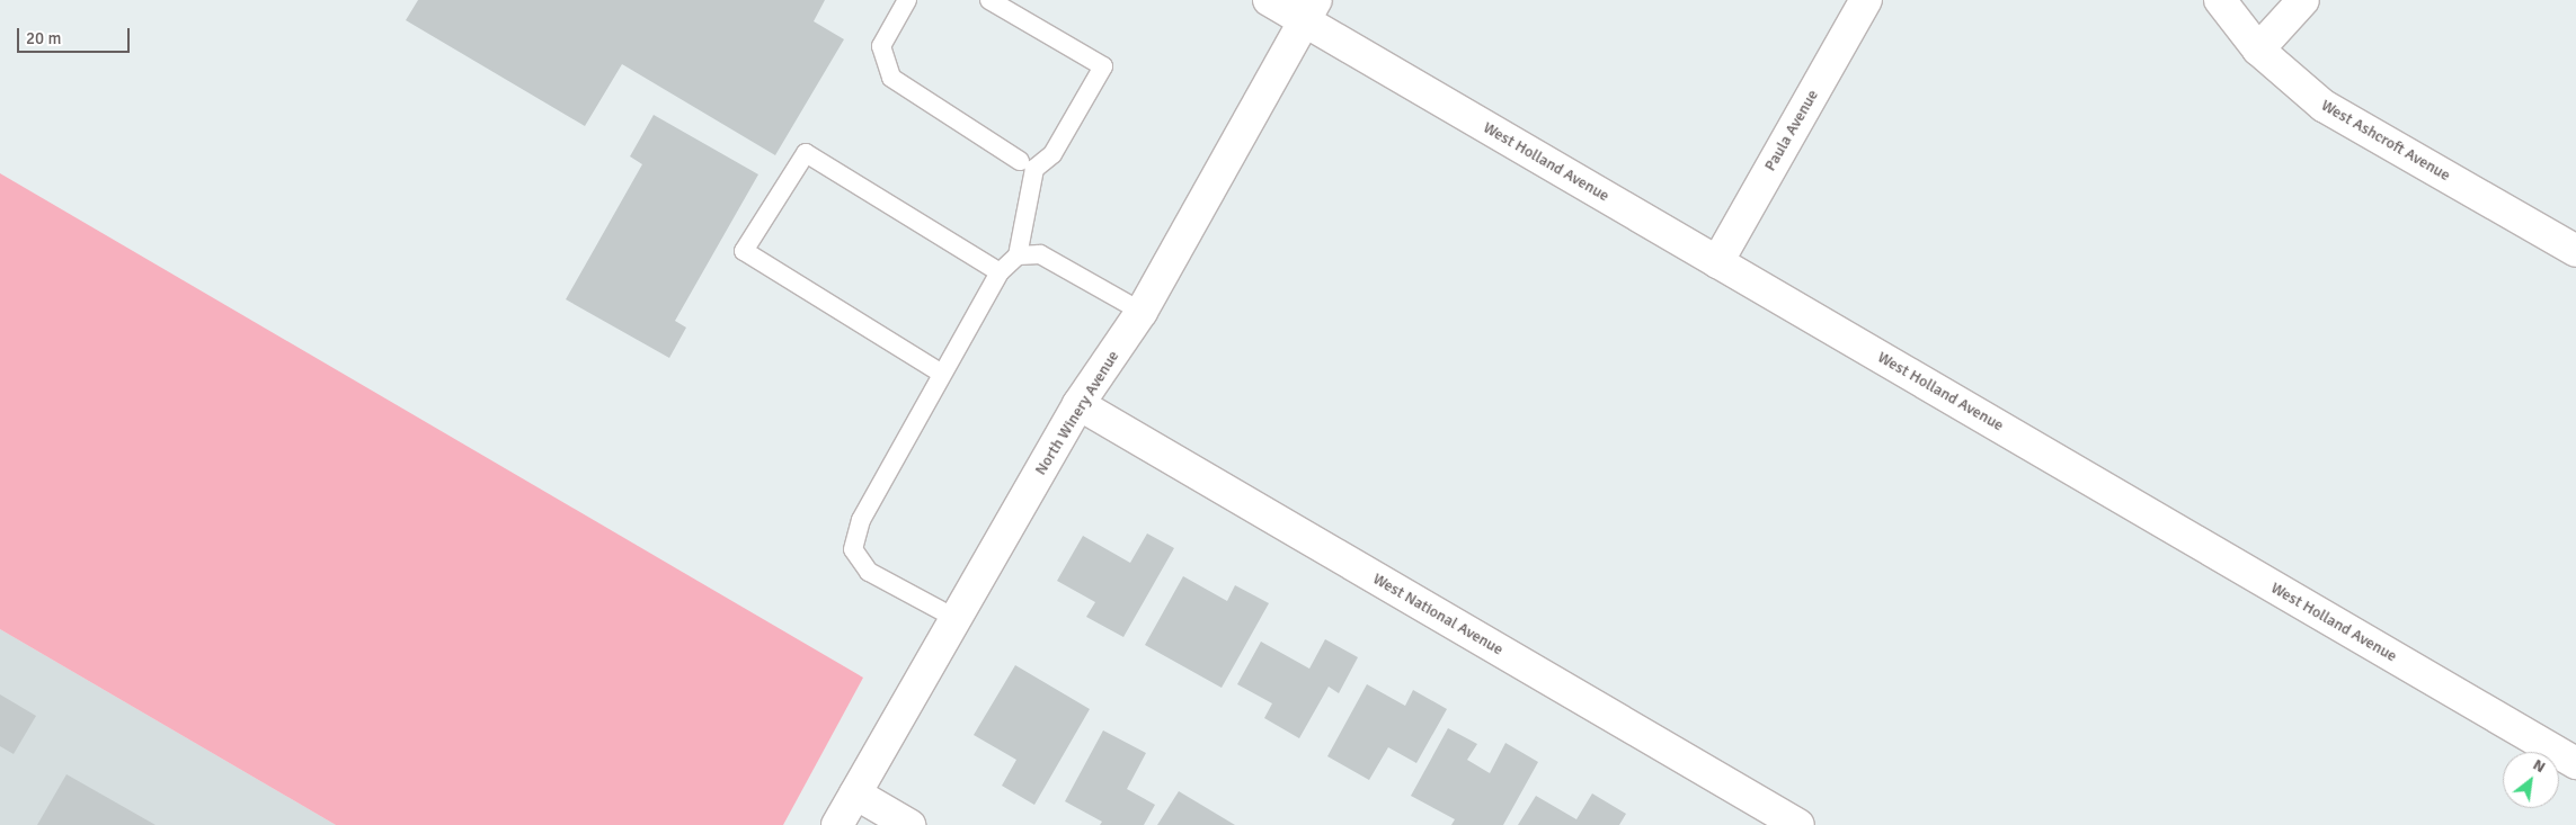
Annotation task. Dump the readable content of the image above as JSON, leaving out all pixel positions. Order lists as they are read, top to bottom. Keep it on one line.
{"streets":{"street":["Paula Avenue","West Ashcroft Avenue","West Holland Avenue","North Winery Avenue","West National Avenue"]},"crossings":[["Paula Avenue","West Holland Avenue"],["West Holland Avenue","North Winery Avenue"],["North Winery Avenue","West National Avenue"]],"scale_bar":"20 m","north":"top right"}
